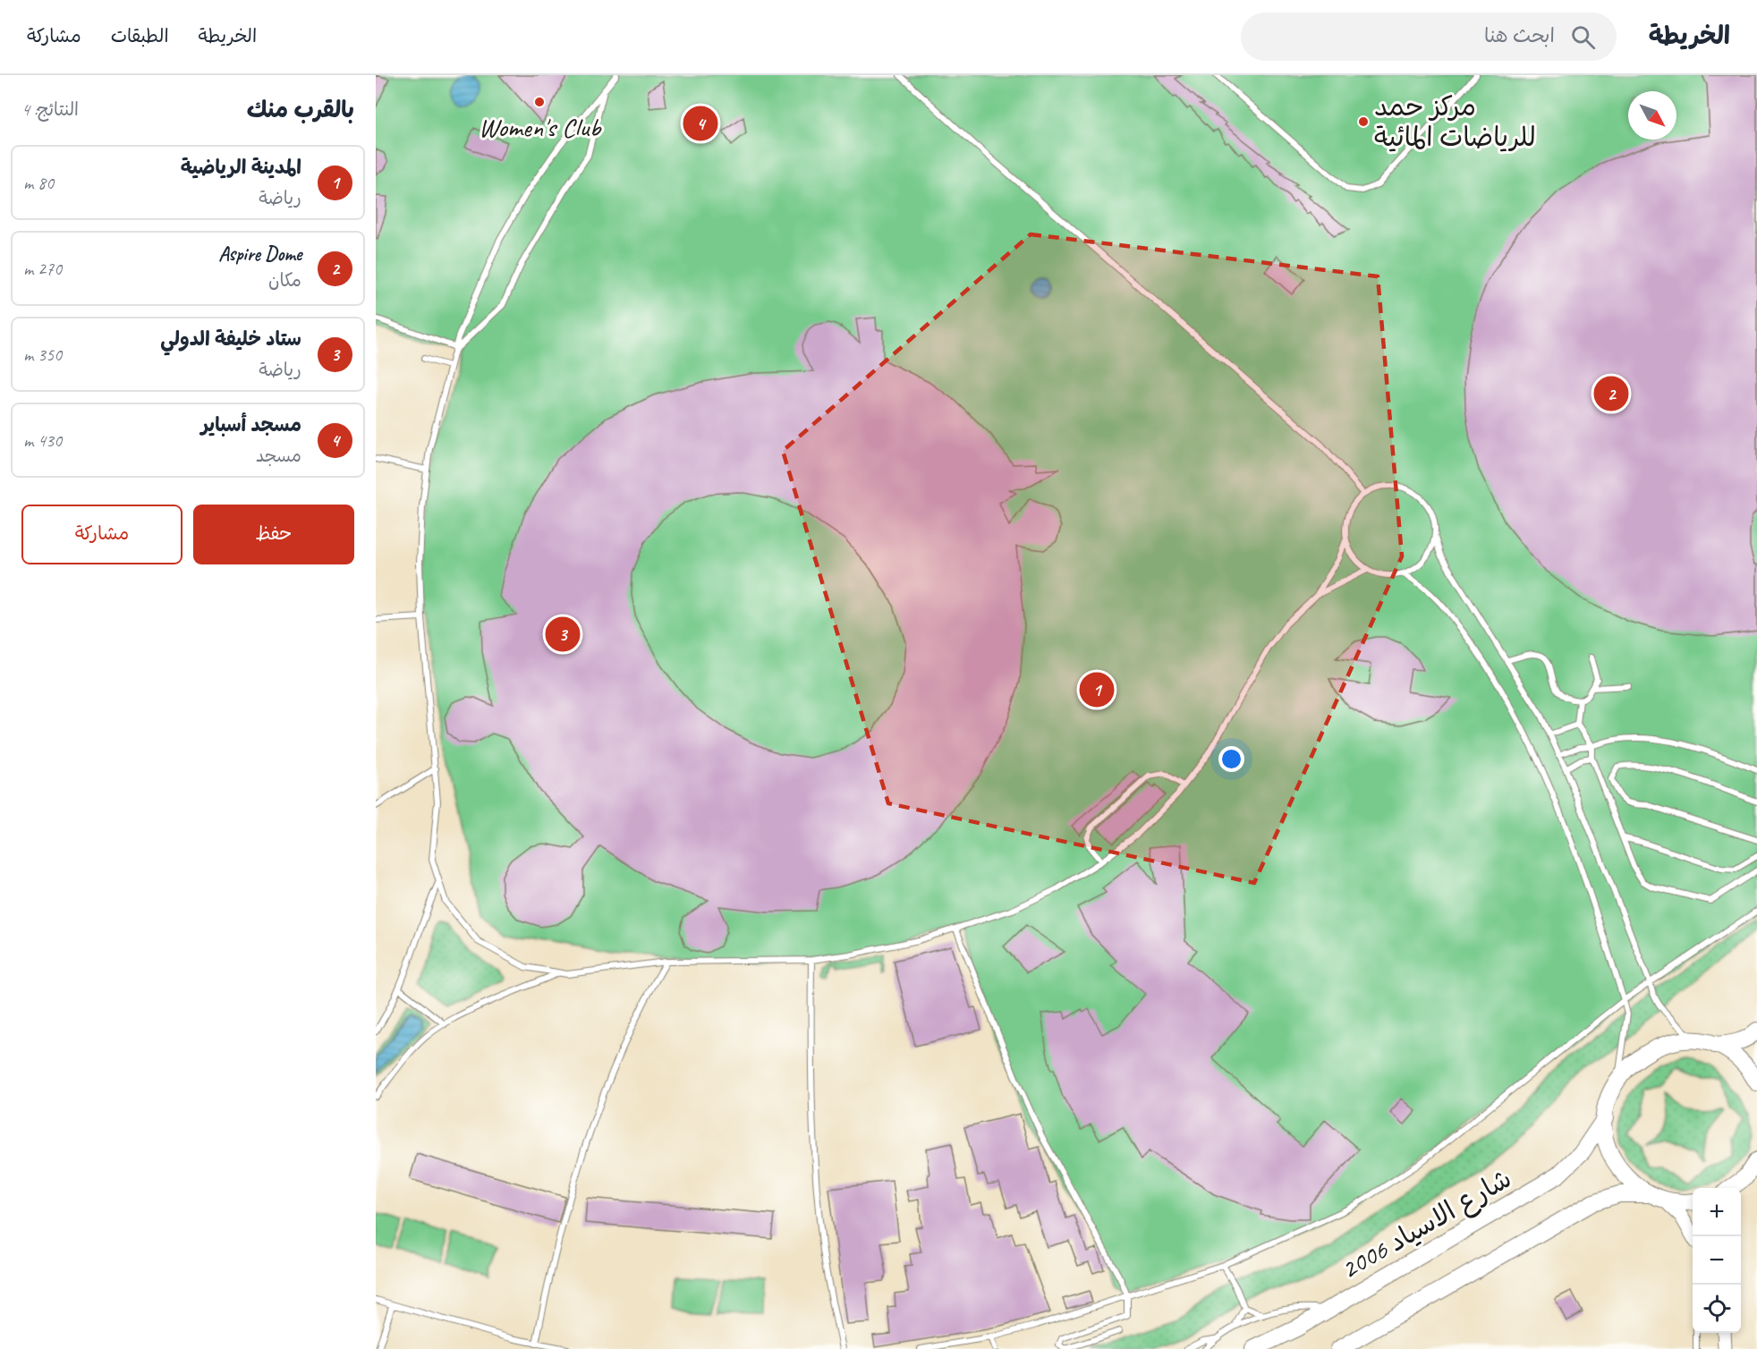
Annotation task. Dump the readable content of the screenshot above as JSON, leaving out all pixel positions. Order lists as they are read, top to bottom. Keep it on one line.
{"streets":{"main road":["شارع الاسياد 2006"]},"places":["Women's Club","مركز حمد للرياضات المائية"],"north":"bottom right","page":{"header":"الخريطة","search":"ابحث هنا","nav":["الخريطة","الطبقات","مشاركة"],"heading":["بالقرب منك","النتائج: 4"],"pins":["4","2","3","1"],"list":[{"mark":"1","name":"المدينة الرياضية","note":"رياضة","value":"80 m"},{"mark":"2","name":"Aspire Dome","note":"مكان","value":"270 m"},{"mark":"3","name":"ستاد خليفة الدولي","note":"رياضة","value":"350 m"},{"mark":"4","name":"مسجد أسباير","note":"مسجد","value":"430 m"}],"buttons":["حفظ","مشاركة"],"map_buttons":["+","−"]}}
